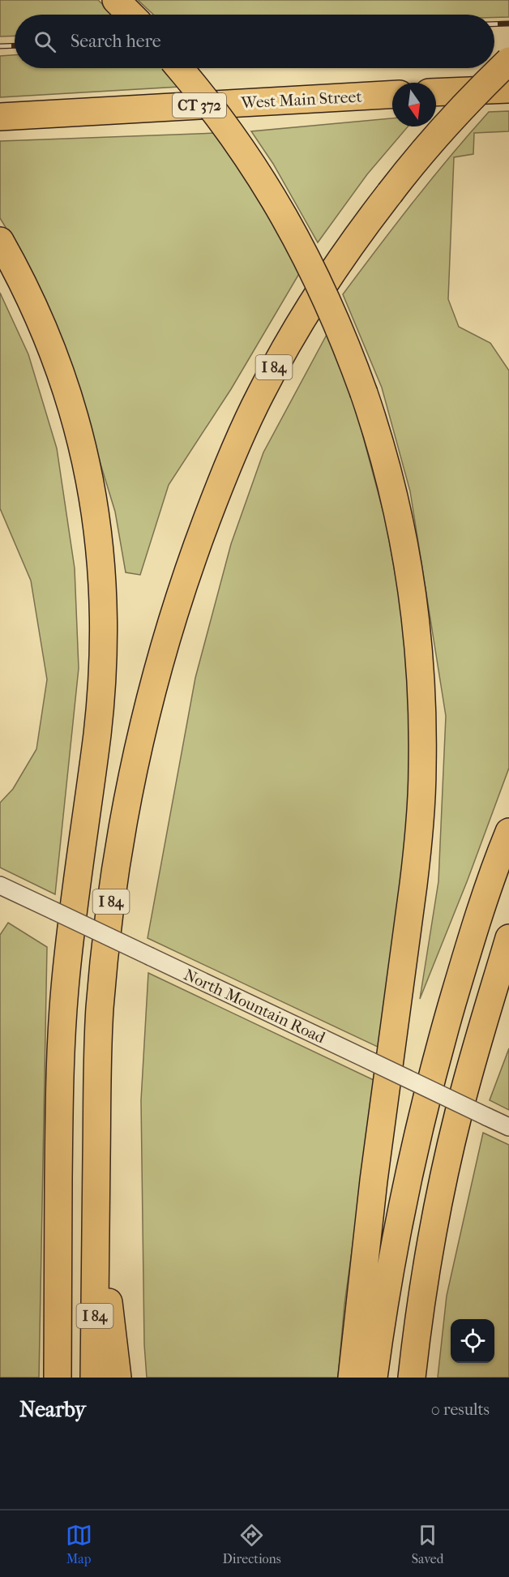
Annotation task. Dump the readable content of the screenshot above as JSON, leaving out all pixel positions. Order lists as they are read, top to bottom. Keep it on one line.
{"streets":{"main road":["West Main Street","CT 372","I 84"],"street":["North Mountain Road"]},"north":"bottom","page":{"search":"Search here","heading":["Nearby","0 results"],"nav":["Map","Directions","Saved"]}}
